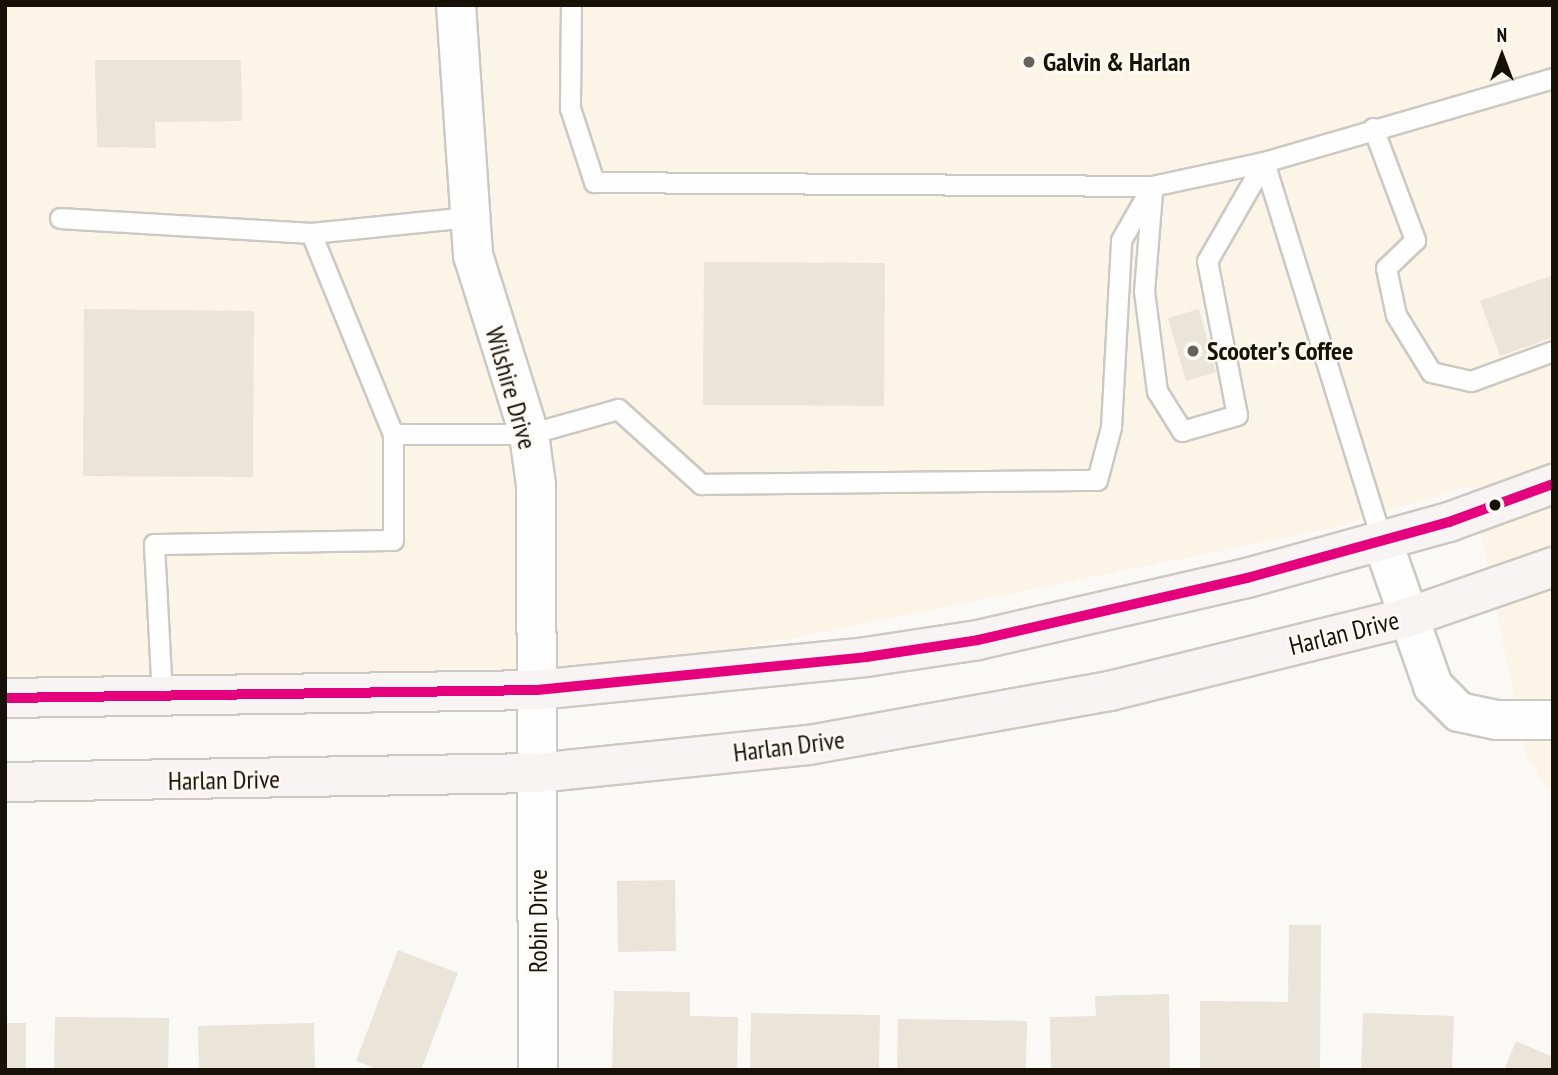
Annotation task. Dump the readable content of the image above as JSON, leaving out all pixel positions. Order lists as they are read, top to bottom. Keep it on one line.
{"streets":{"main road":["Harlan Drive"],"street":["Wilshire Drive","Robin Drive"]},"crossings":[["Wilshire Drive","Harlan Drive"],["Wilshire Drive","Robin Drive"],["Harlan Drive","Robin Drive"]],"places":["Galvin & Harlan","Scooter's Coffee"],"north":"top"}
